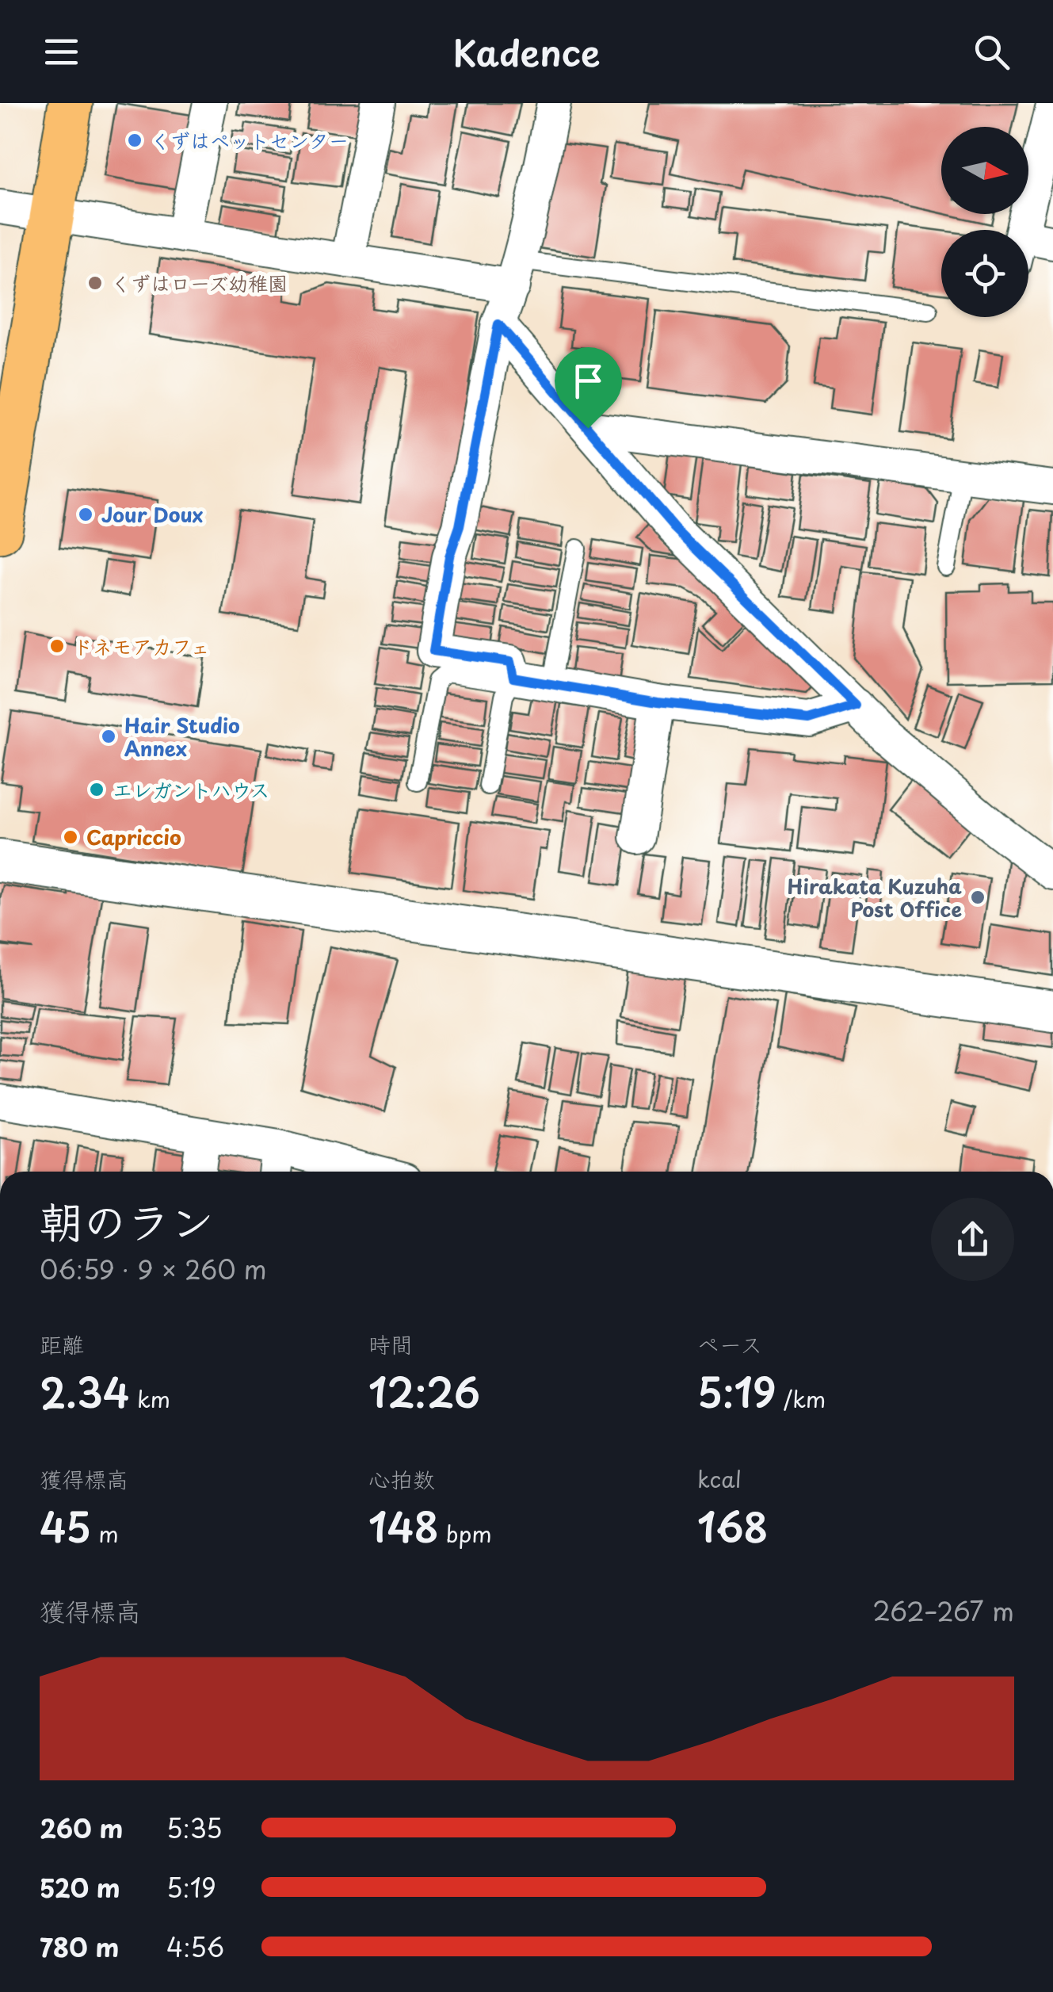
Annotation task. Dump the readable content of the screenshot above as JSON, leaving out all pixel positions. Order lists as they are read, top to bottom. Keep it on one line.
{"places":["くずはペットセンター","くずはローズ幼稚園","Jour Doux","ドネモアカフェ","Hair Studio Annex","エレガントハウス","Capriccio","Hirakata Kuzuha Post Office"],"north":"right","page":{"header":"Kadence","heading":["朝のラン","06:59 · 9 × 260 m"],"stats":[["距離","2.34 km"],["時間","12:26"],["ペース","5:19 /km"],["獲得標高","45 m"],["心拍数","148 bpm"],["kcal","168"]],"chart":["獲得標高","262–267 m"],"list":[{"name":"260 m","note":"5:35"},{"name":"520 m","note":"5:19"},{"name":"780 m","note":"4:56"}]}}
